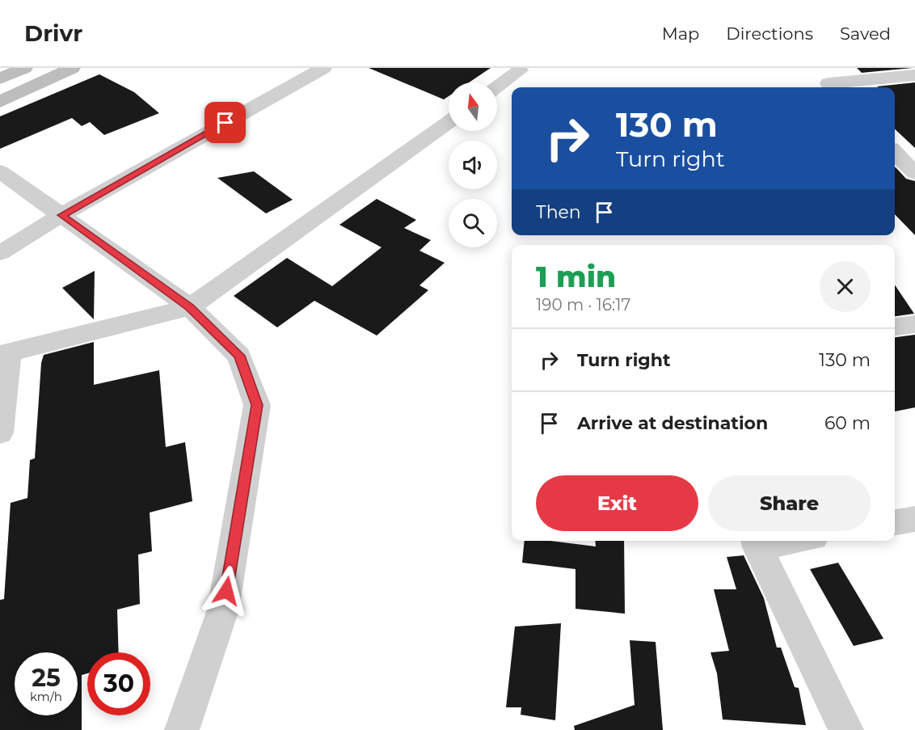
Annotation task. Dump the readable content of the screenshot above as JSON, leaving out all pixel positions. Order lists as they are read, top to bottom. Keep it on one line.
{"north":"top","page":{"header":"Drivr","nav":["Map","Directions","Saved"],"turn":["130 m","Turn right"],"then":"Then","heading":["1 min","190 m · 16:17"],"list":[{"name":"Turn right","value":"130 m"},{"name":"Arrive at destination","value":"60 m"}],"buttons":["Exit","Share"],"speed":"25 km/h","limit":"30"}}
